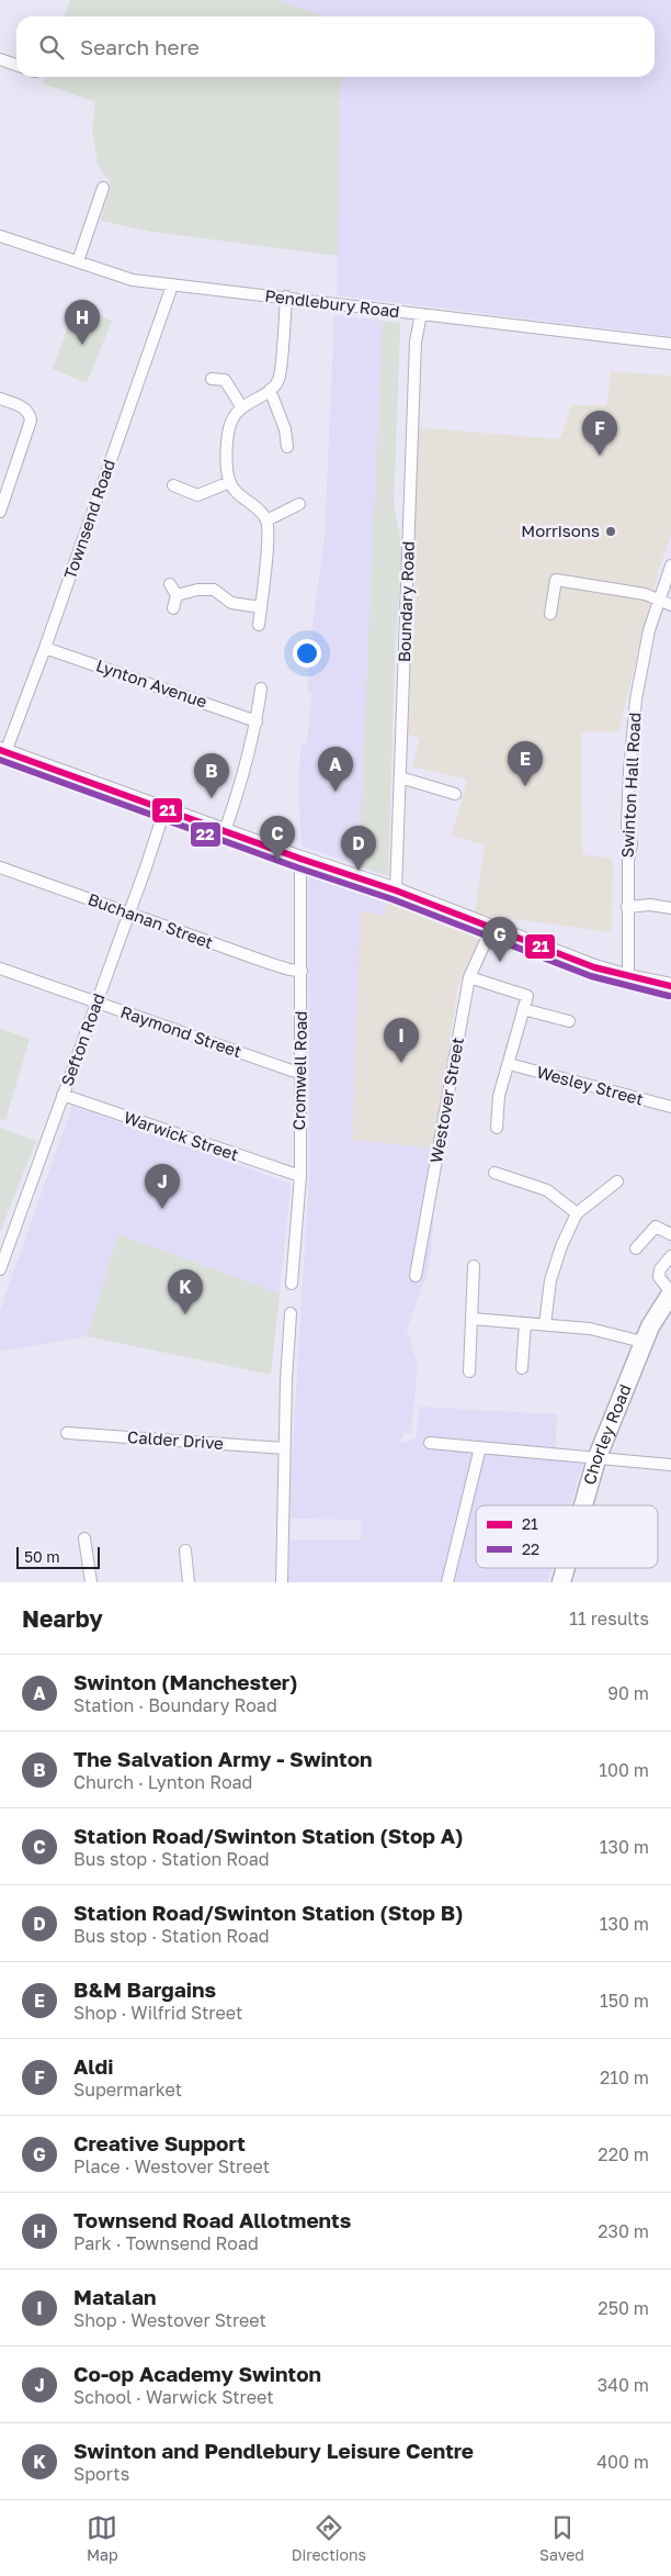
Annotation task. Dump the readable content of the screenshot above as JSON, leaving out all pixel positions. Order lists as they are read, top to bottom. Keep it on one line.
{"streets":{"main road":["Chorley Road"],"street":["Pendlebury Road","Townsend Road","Boundary Road","Lynton Avenue","Swinton Hall Road","Buchanan Street","Raymond Street","Sefton Road","Cromwell Road","Wesley Street","Westover Street","Warwick Street","Calder Drive"]},"crossings":[["Pendlebury Road","Townsend Road"],["Pendlebury Road","Boundary Road"],["Townsend Road","Lynton Avenue"],["Buchanan Street","Sefton Road"],["Buchanan Street","Cromwell Road"],["Raymond Street","Sefton Road"],["Raymond Street","Cromwell Road"],["Sefton Road","Warwick Street"],["Cromwell Road","Warwick Street"]],"places":["Morrisons"],"lines":["transit line 21","transit line 22"],"legend":["21","22"],"scale_bar":"50 m","page":{"search":"Search here","pins":["H","F","E","A","B","C","D","G","I","J","K"],"scale":"50 m","heading":["Nearby","11 results"],"list":[{"mark":"A","name":"Swinton (Manchester)","note":"Station · Boundary Road","value":"90 m"},{"mark":"B","name":"The Salvation Army - Swinton","note":"Church · Lynton Road","value":"100 m"},{"mark":"C","name":"Station Road/Swinton Station (Stop A)","note":"Bus stop · Station Road","value":"130 m"},{"mark":"D","name":"Station Road/Swinton Station (Stop B)","note":"Bus stop · Station Road","value":"130 m"},{"mark":"E","name":"B&M Bargains","note":"Shop · Wilfrid Street","value":"150 m"},{"mark":"F","name":"Aldi","note":"Supermarket","value":"210 m"},{"mark":"G","name":"Creative Support","note":"Place · Westover Street","value":"220 m"},{"mark":"H","name":"Townsend Road Allotments","note":"Park · Townsend Road","value":"230 m"},{"mark":"I","name":"Matalan","note":"Shop · Westover Street","value":"250 m"},{"mark":"J","name":"Co-op Academy Swinton","note":"School · Warwick Street","value":"340 m"},{"mark":"K","name":"Swinton and Pendlebury Leisure Centre","note":"Sports","value":"400 m"}],"nav":["Map","Directions","Saved"]}}
